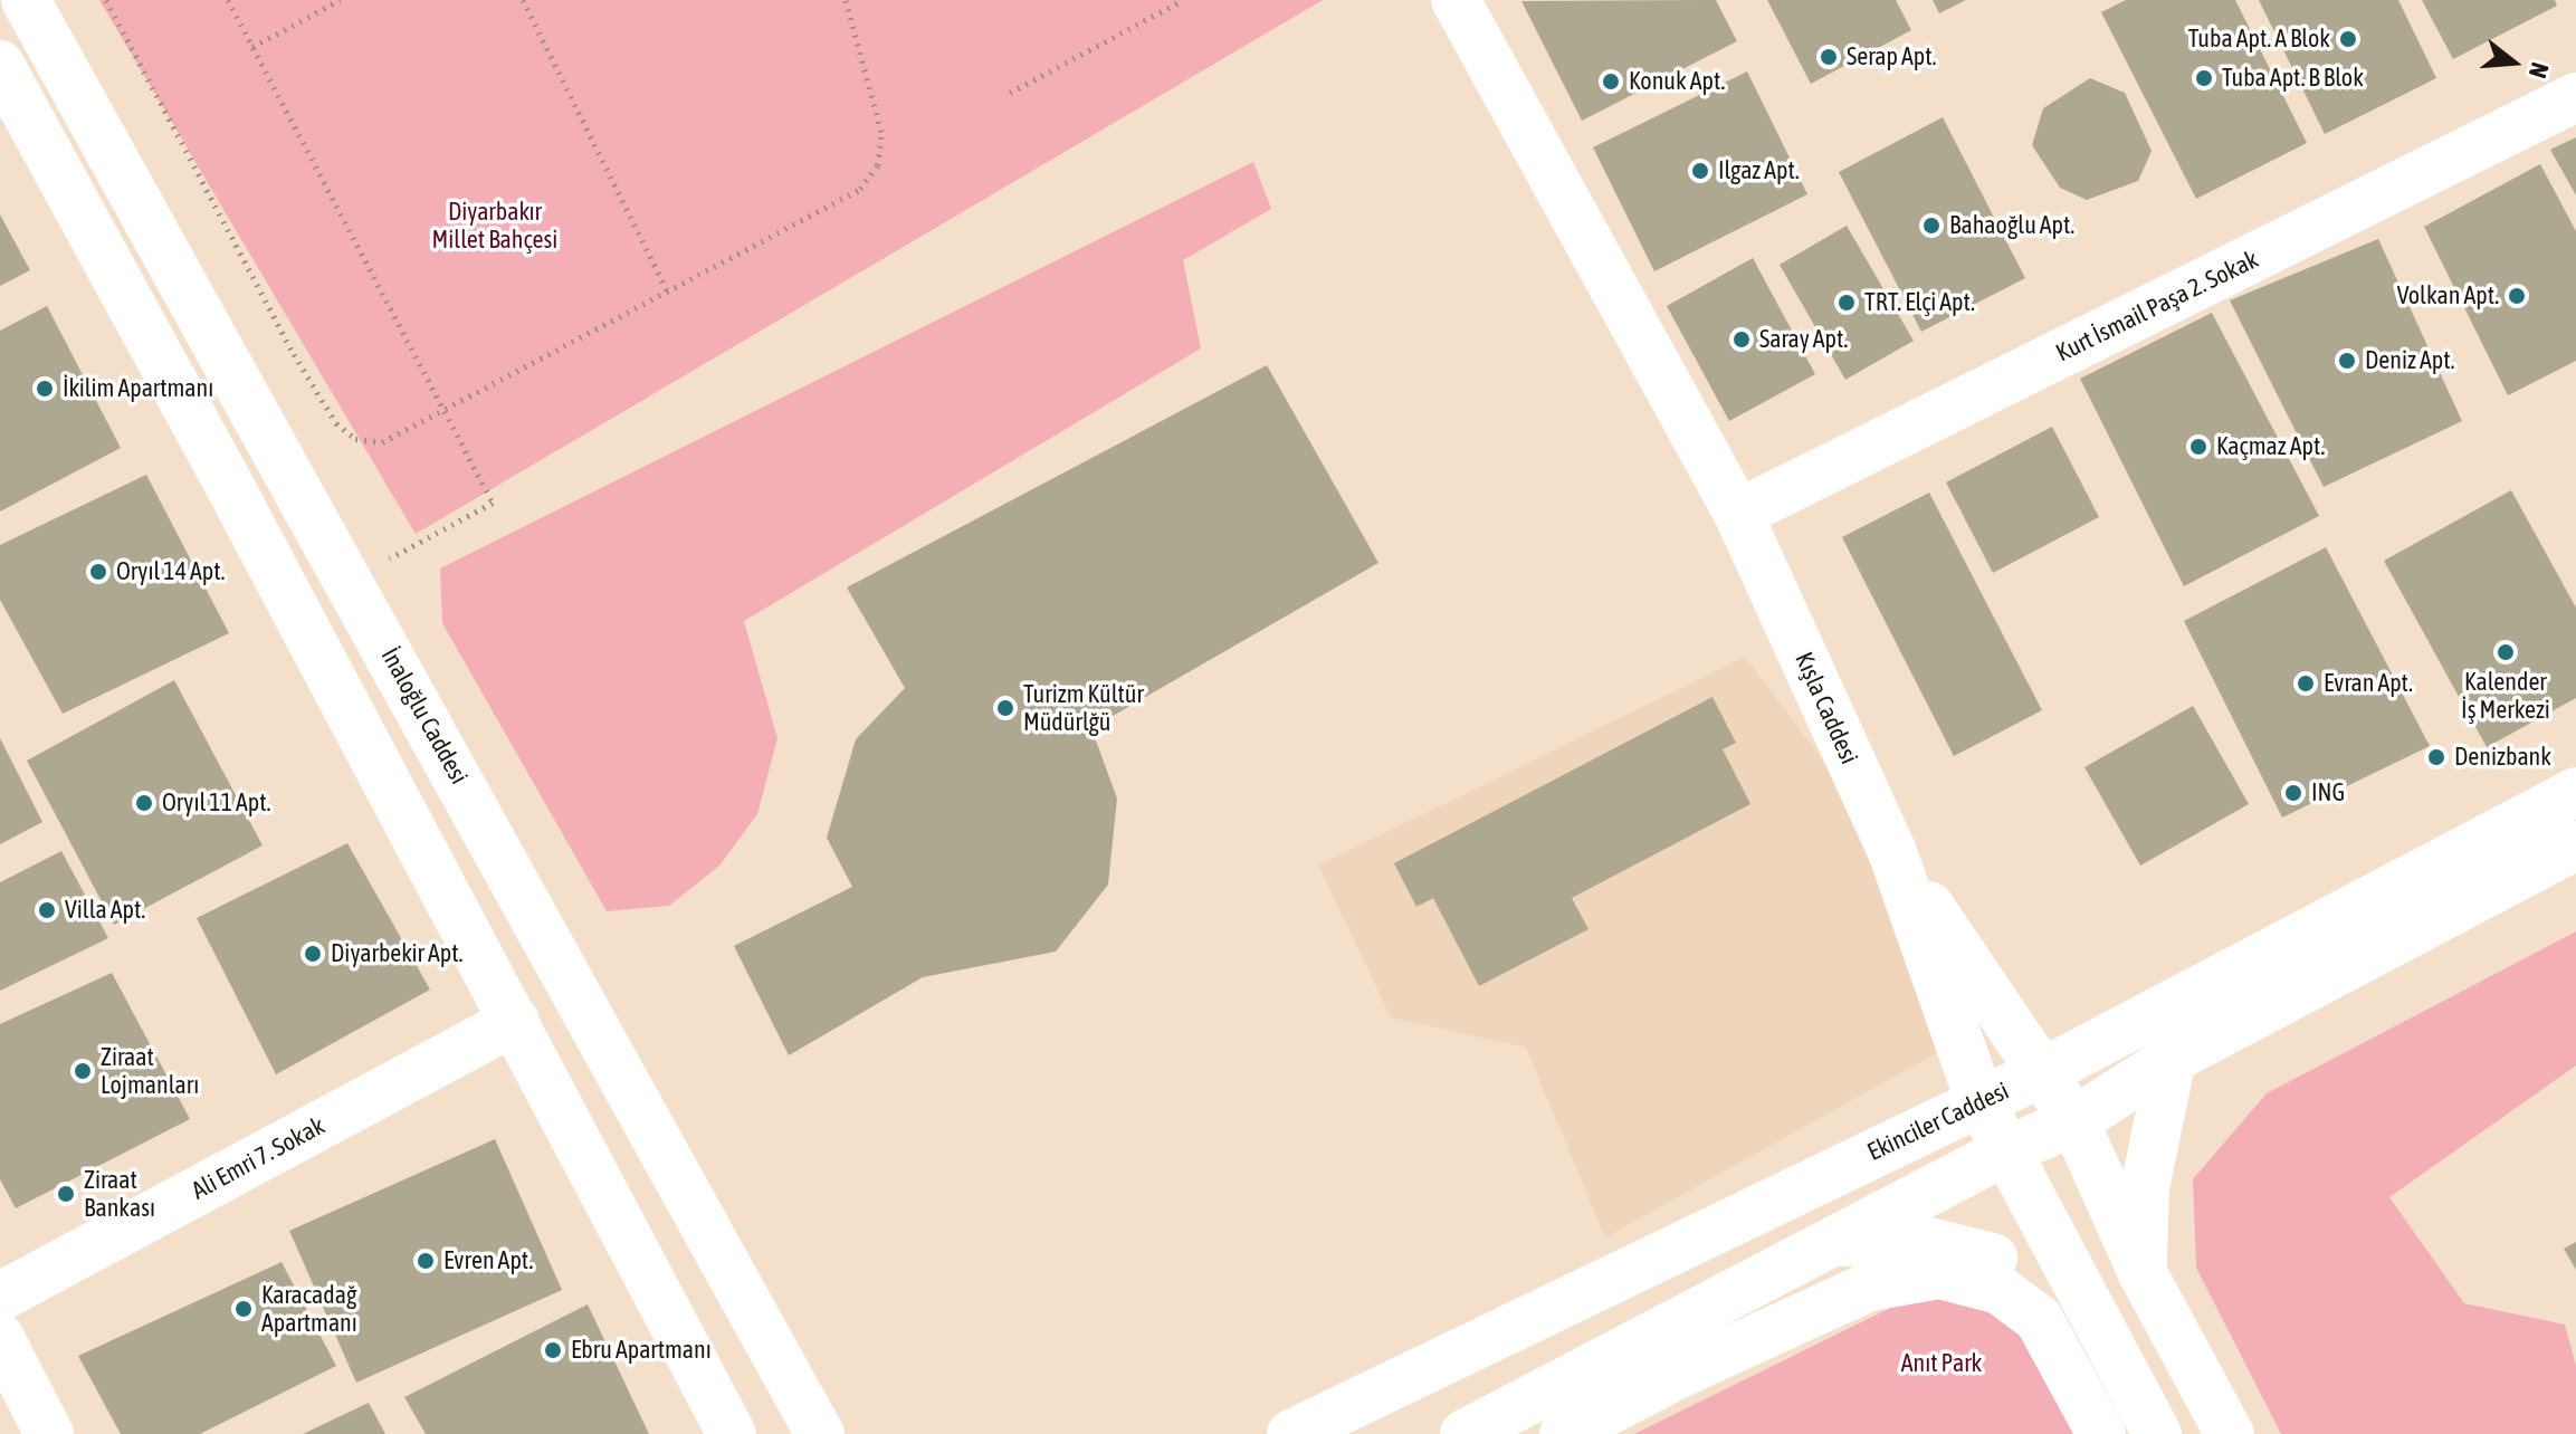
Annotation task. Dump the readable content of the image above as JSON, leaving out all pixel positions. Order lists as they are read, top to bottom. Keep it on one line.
{"streets":{"main road":["Kurt İsmail Paşa 2. Sokak","Kışla Caddesi","İnaloğlu Caddesi","Ekinciler Caddesi","Ali Emri 7. Sokak"]},"crossings":[["Kurt İsmail Paşa 2. Sokak","Kışla Caddesi"],["Kışla Caddesi","Ekinciler Caddesi"]],"parks":["Diyarbakır Millet Bahçesi","Anıt Park"],"places":["Tuba Apt. A Blok","Serap Apt.","Tuba Apt. B Blok","Konuk Apt.","Ilgaz Apt.","Bahaoğlu Apt.","Volkan Apt.","TRT. Elçi Apt.","Saray Apt.","Deniz Apt.","İkilim Apartmanı","Kaçmaz Apt.","Oryıl 14 Apt.","Kalender İş Merkezi","Evran Apt.","Turizm Kültür Müdürlğü","Denizbank","ING","Oryıl 11 Apt.","Villa Apt.","Diyarbekir Apt.","Ziraat Lojmanları","Ziraat Bankası","Evren Apt.","Karacadağ Apartmanı","Ebru Apartmanı"],"north":"right"}
